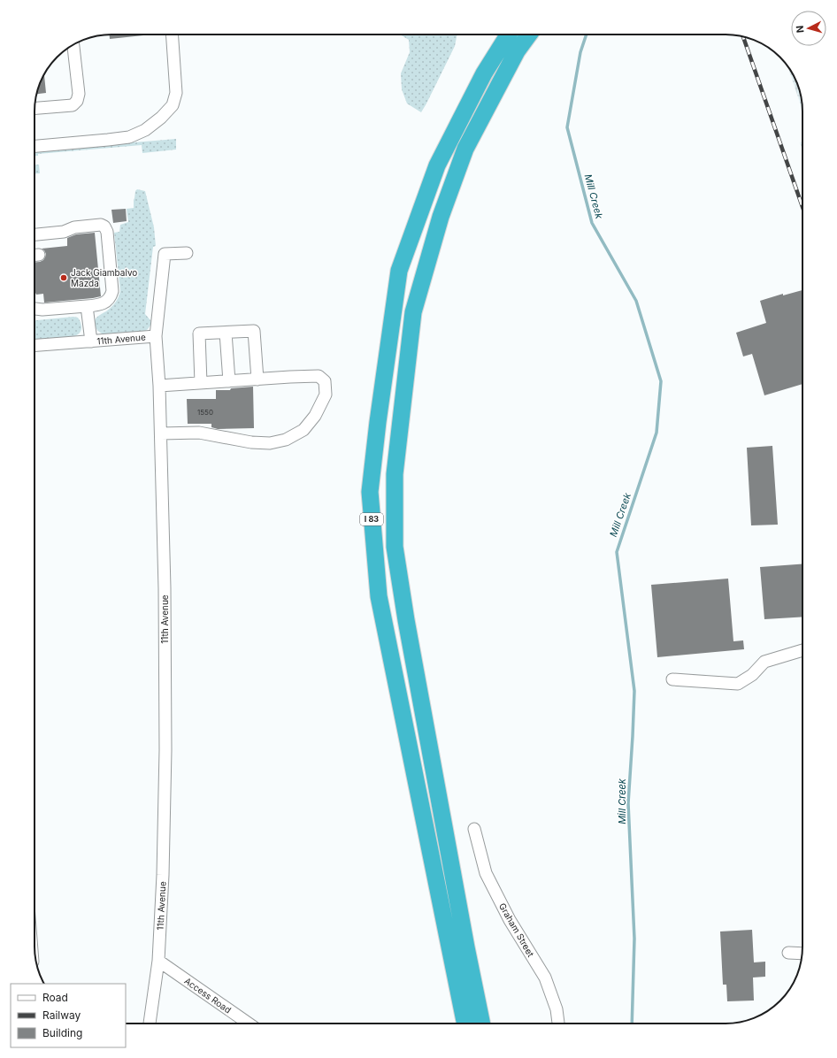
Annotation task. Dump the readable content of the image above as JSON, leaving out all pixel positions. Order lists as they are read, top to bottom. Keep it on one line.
{"streets":{"highway":["I 83"],"street":["11th Avenue","Graham Street","Access Road"]},"crossings":[["11th Avenue","Access Road"]],"water":["Mill Creek"],"places":["Jack Giambalvo Mazda"],"house_numbers":["1550"],"legend":["Road","Railway","Building"],"north":"left"}
